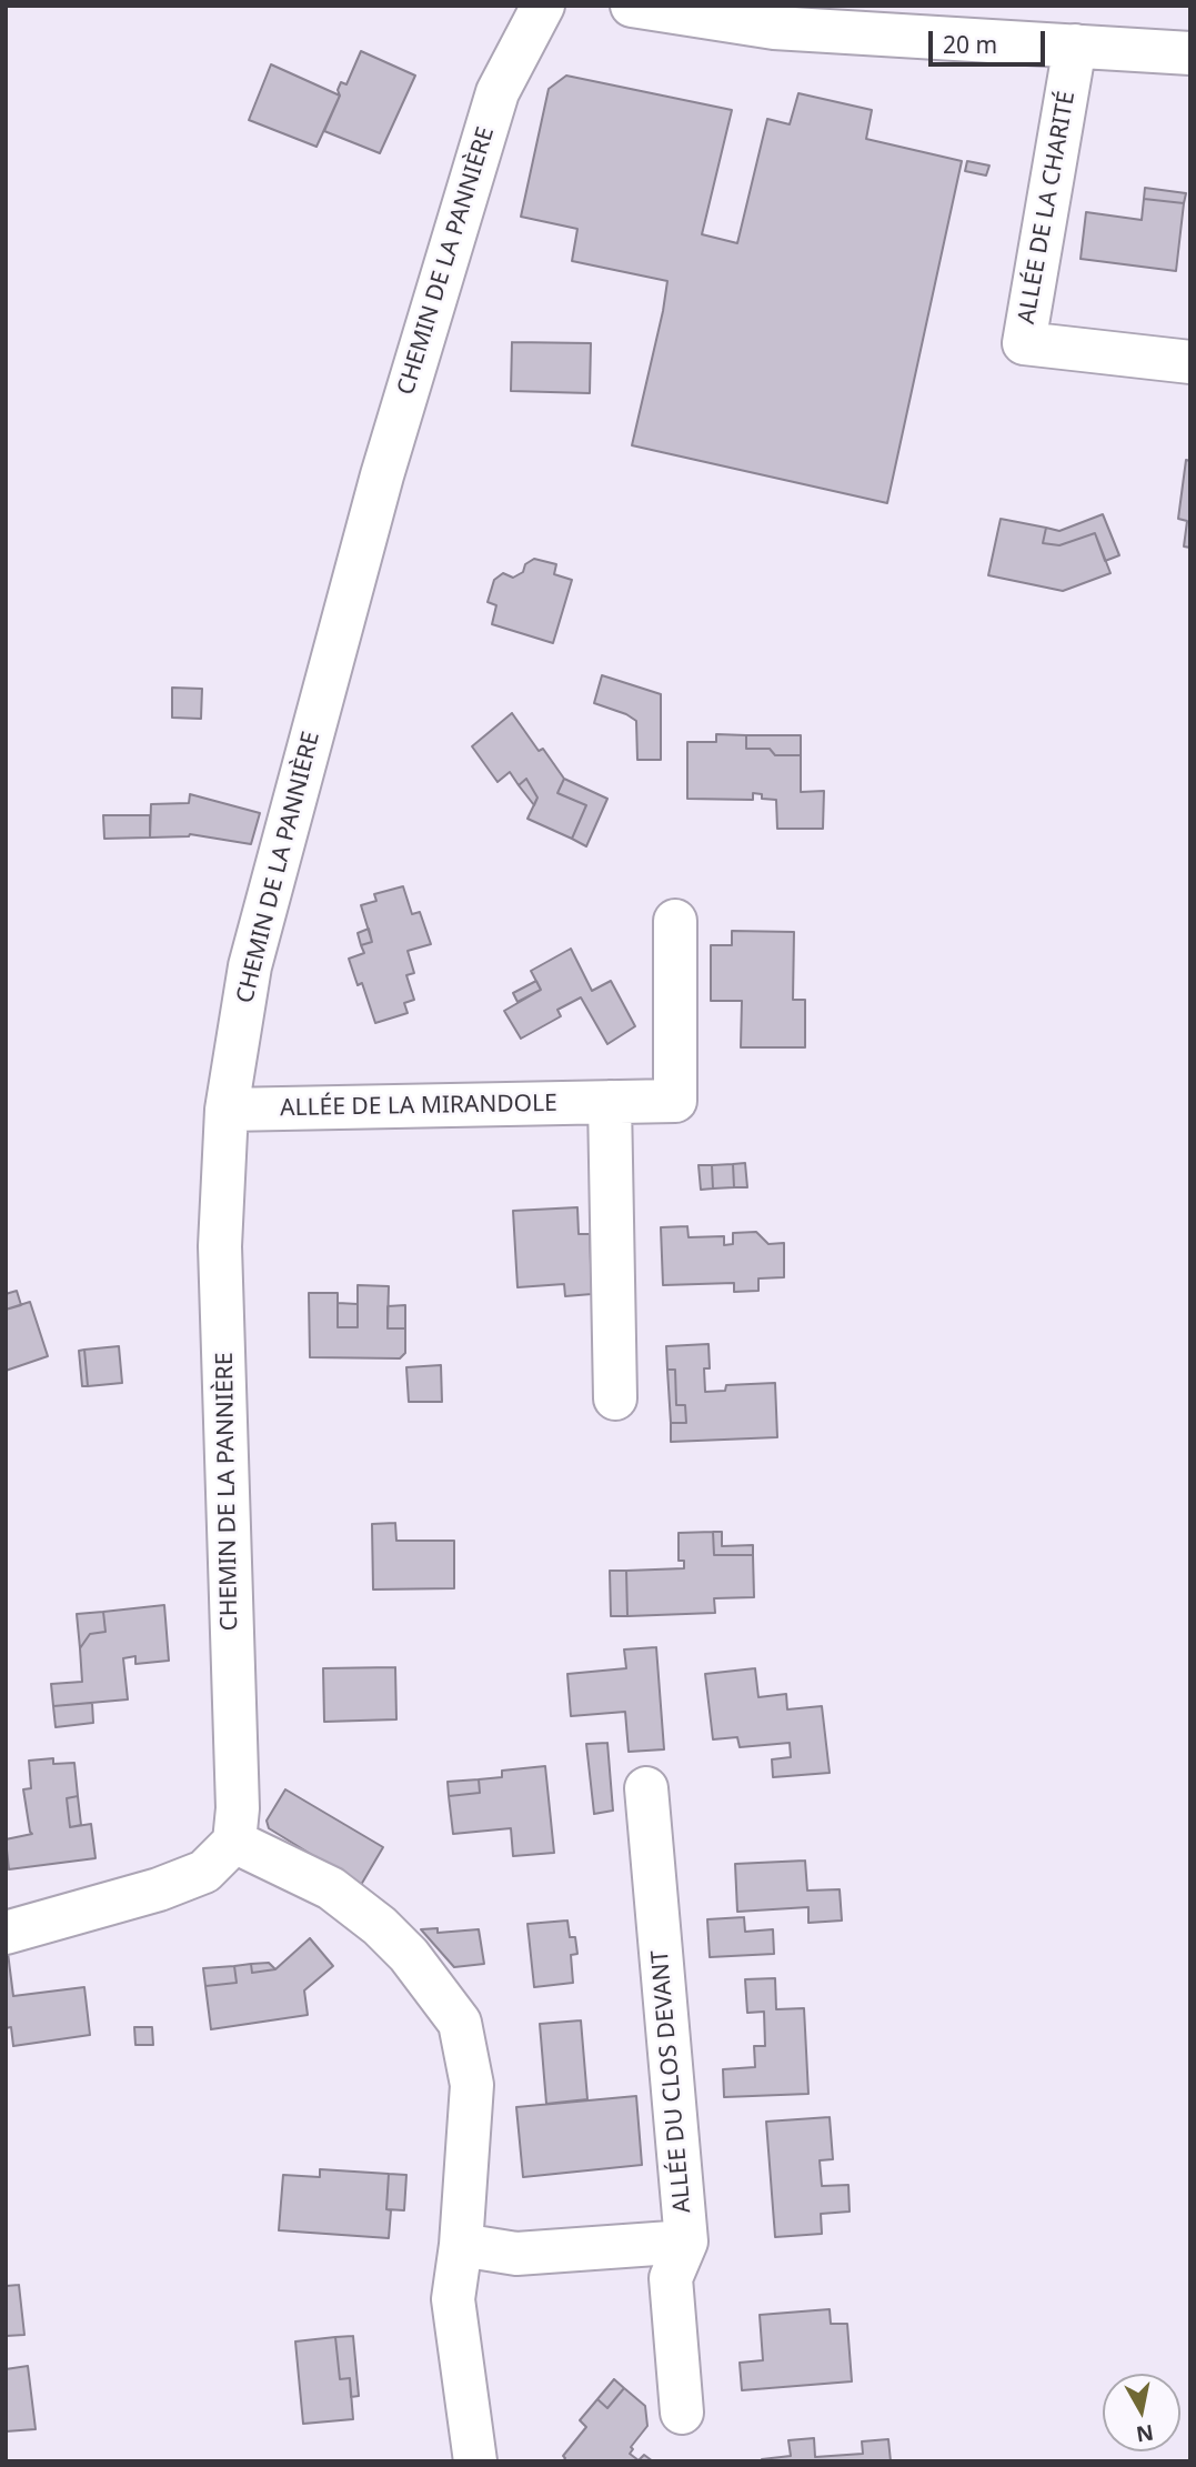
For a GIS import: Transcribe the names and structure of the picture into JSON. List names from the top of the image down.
{
  "streets": {
    "street": [
      "ALLÉE DE LA CHARITÉ",
      "CHEMIN DE LA PANNIÈRE",
      "ALLÉE DE LA MIRANDOLE",
      "ALLÉE DU CLOS DEVANT"
    ]
  },
  "crossings": [
    ["CHEMIN DE LA PANNIÈRE", "ALLÉE DE LA MIRANDOLE"]
  ],
  "scale_bar": "20 m",
  "north": "bottom"
}
